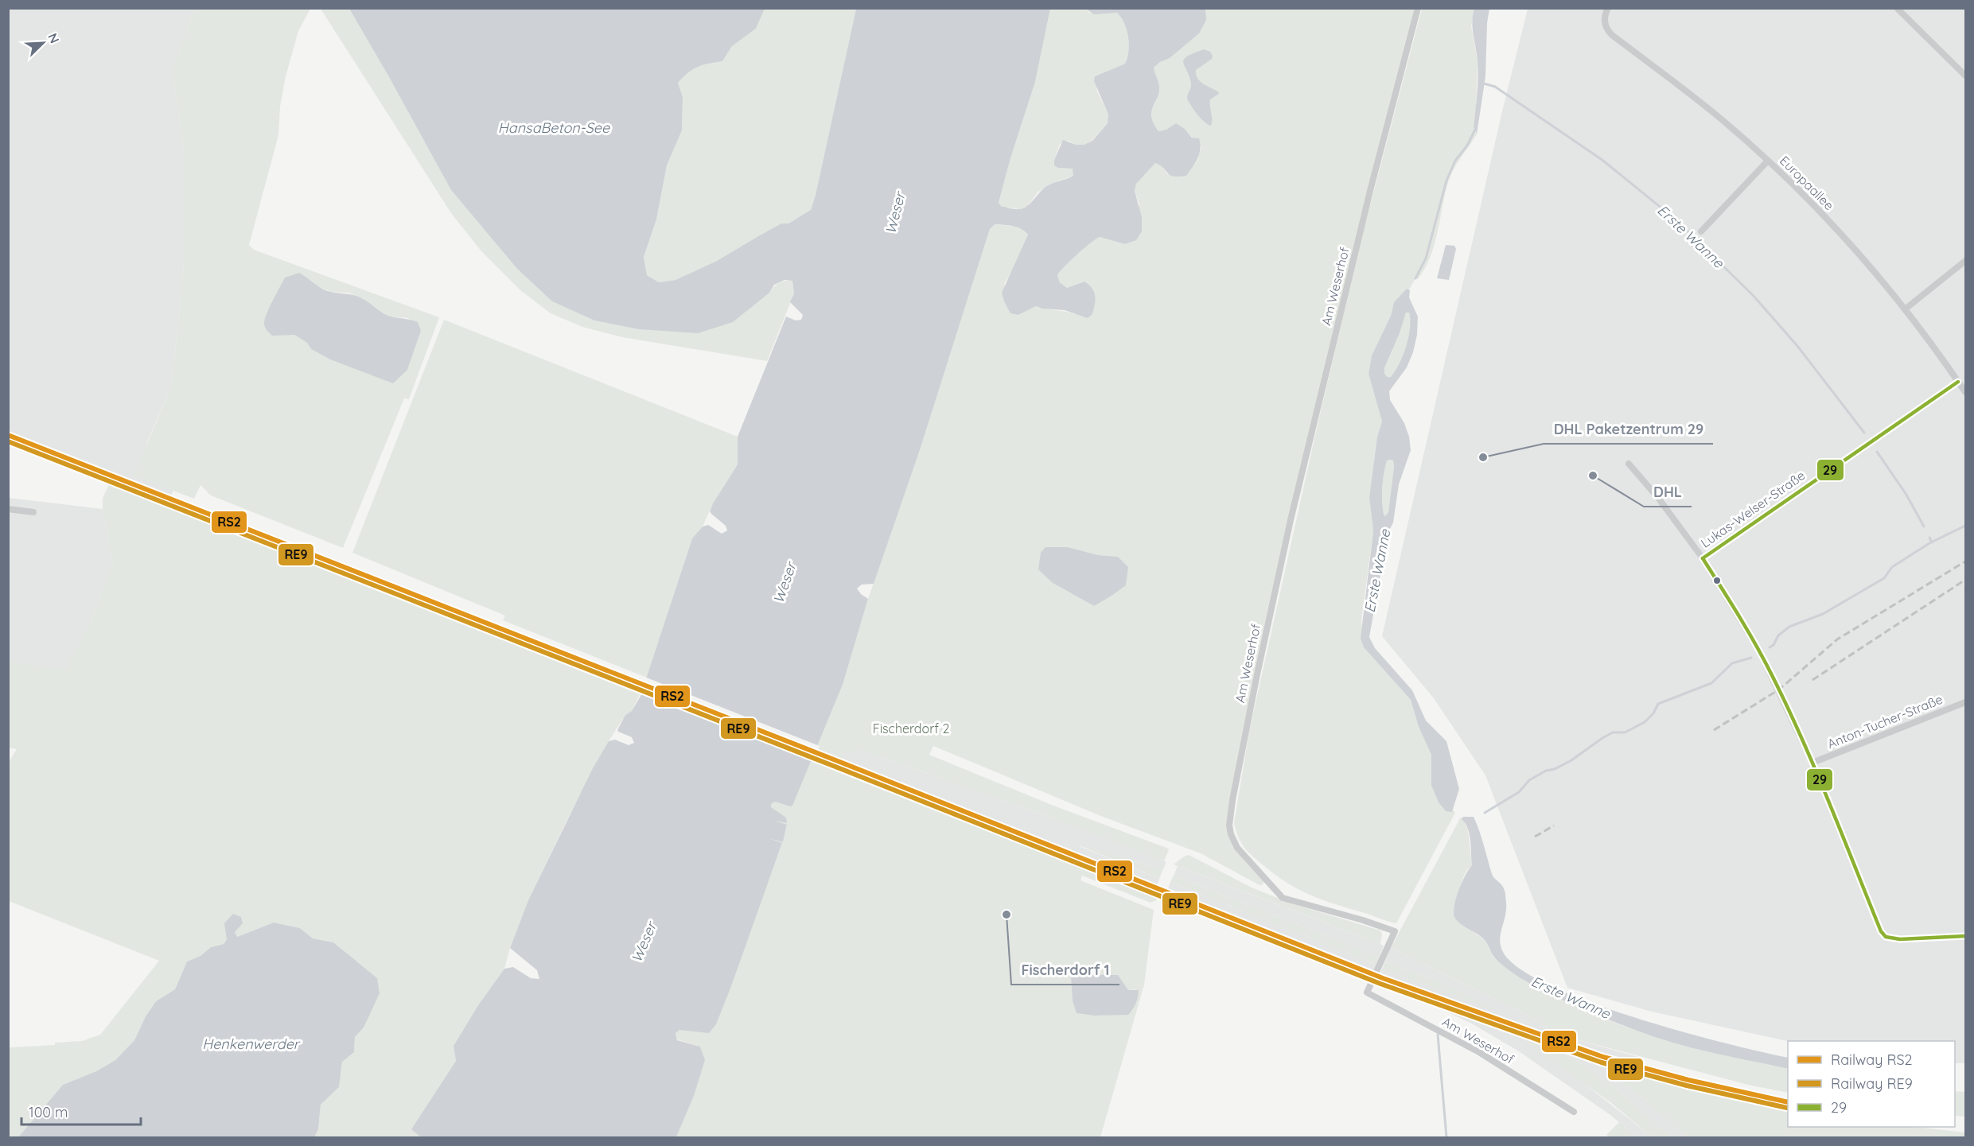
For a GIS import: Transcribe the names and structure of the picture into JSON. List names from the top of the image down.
{
  "streets": {
    "street": [
      "Europaallee",
      "Am Weserhof",
      "Lukas-Welser-Straße",
      "Anton-Tucher-Straße"
    ]
  },
  "crossings": [
    ["Europaallee", "Lukas-Welser-Straße"]
  ],
  "water": [
    "HansaBeton-See",
    "Weser",
    "Erste Wanne",
    "Henkenwerder"
  ],
  "parks": ["Fischerdorf 2"],
  "places": ["DHL Paketzentrum 29", "DHL", "Fischerdorf 1"],
  "lines": ["transit line 29", "rail line RS2", "rail line RE9"],
  "legend": ["Railway RS2", "Railway RE9", "29"],
  "scale_bar": "100 m",
  "north": "top right"
}
